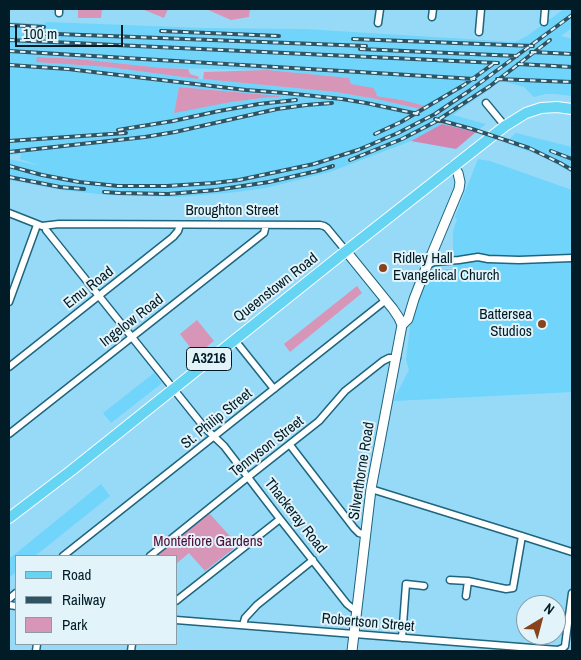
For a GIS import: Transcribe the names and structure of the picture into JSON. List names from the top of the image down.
{
  "streets": {
    "main road": [
      "Broughton Street",
      "Queenstown Road",
      "A3216",
      "Silverthorne Road"
    ],
    "street": [
      "Emu Road",
      "Ingelow Road",
      "St. Philip Street",
      "Tennyson Street",
      "Thackeray Road",
      "Robertson Street"
    ]
  },
  "crossings": [
    ["Broughton Street", "Emu Road"],
    ["Broughton Street", "Queenstown Road"],
    ["Broughton Street", "Ingelow Road"],
    ["Broughton Street", "St. Philip Street"],
    ["Broughton Street", "Silverthorne Road"],
    ["Broughton Street", "Thackeray Road"],
    ["Emu Road", "Thackeray Road"],
    ["Queenstown Road", "Silverthorne Road"],
    ["Queenstown Road", "Thackeray Road"],
    ["Ingelow Road", "Thackeray Road"],
    ["St. Philip Street", "Thackeray Road"],
    ["Tennyson Street", "Silverthorne Road"],
    ["Tennyson Street", "Thackeray Road"],
    ["Silverthorne Road", "Thackeray Road"],
    ["Silverthorne Road", "Robertson Street"]
  ],
  "parks": ["Montefiore Gardens"],
  "places": ["Ridley Hall Evangelical Church", "Battersea Studios"],
  "legend": ["Road", "Railway", "Park"],
  "scale_bar": "100 m",
  "north": "top right"
}
